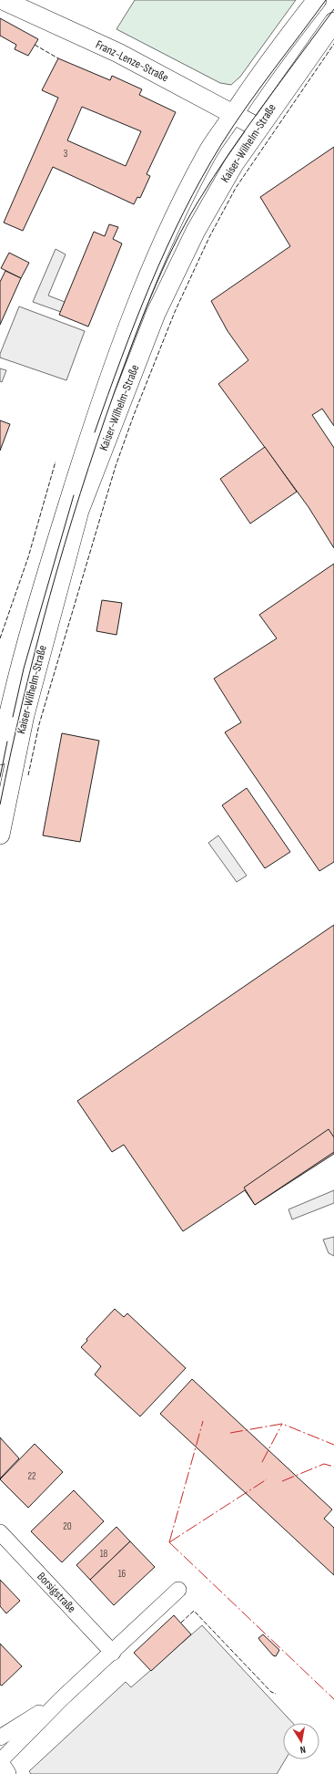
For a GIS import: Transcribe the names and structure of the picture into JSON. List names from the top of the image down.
{
  "streets": {
    "main road": ["Franz-Lenze-Straße", "Kaiser-Wilhelm-Straße"],
    "street": ["Borsigstraße"]
  },
  "crossings": [
    ["Franz-Lenze-Straße", "Kaiser-Wilhelm-Straße"]
  ],
  "house_numbers": [
    "3",
    "22",
    "20",
    "18",
    "16"
  ],
  "north": "bottom"
}
